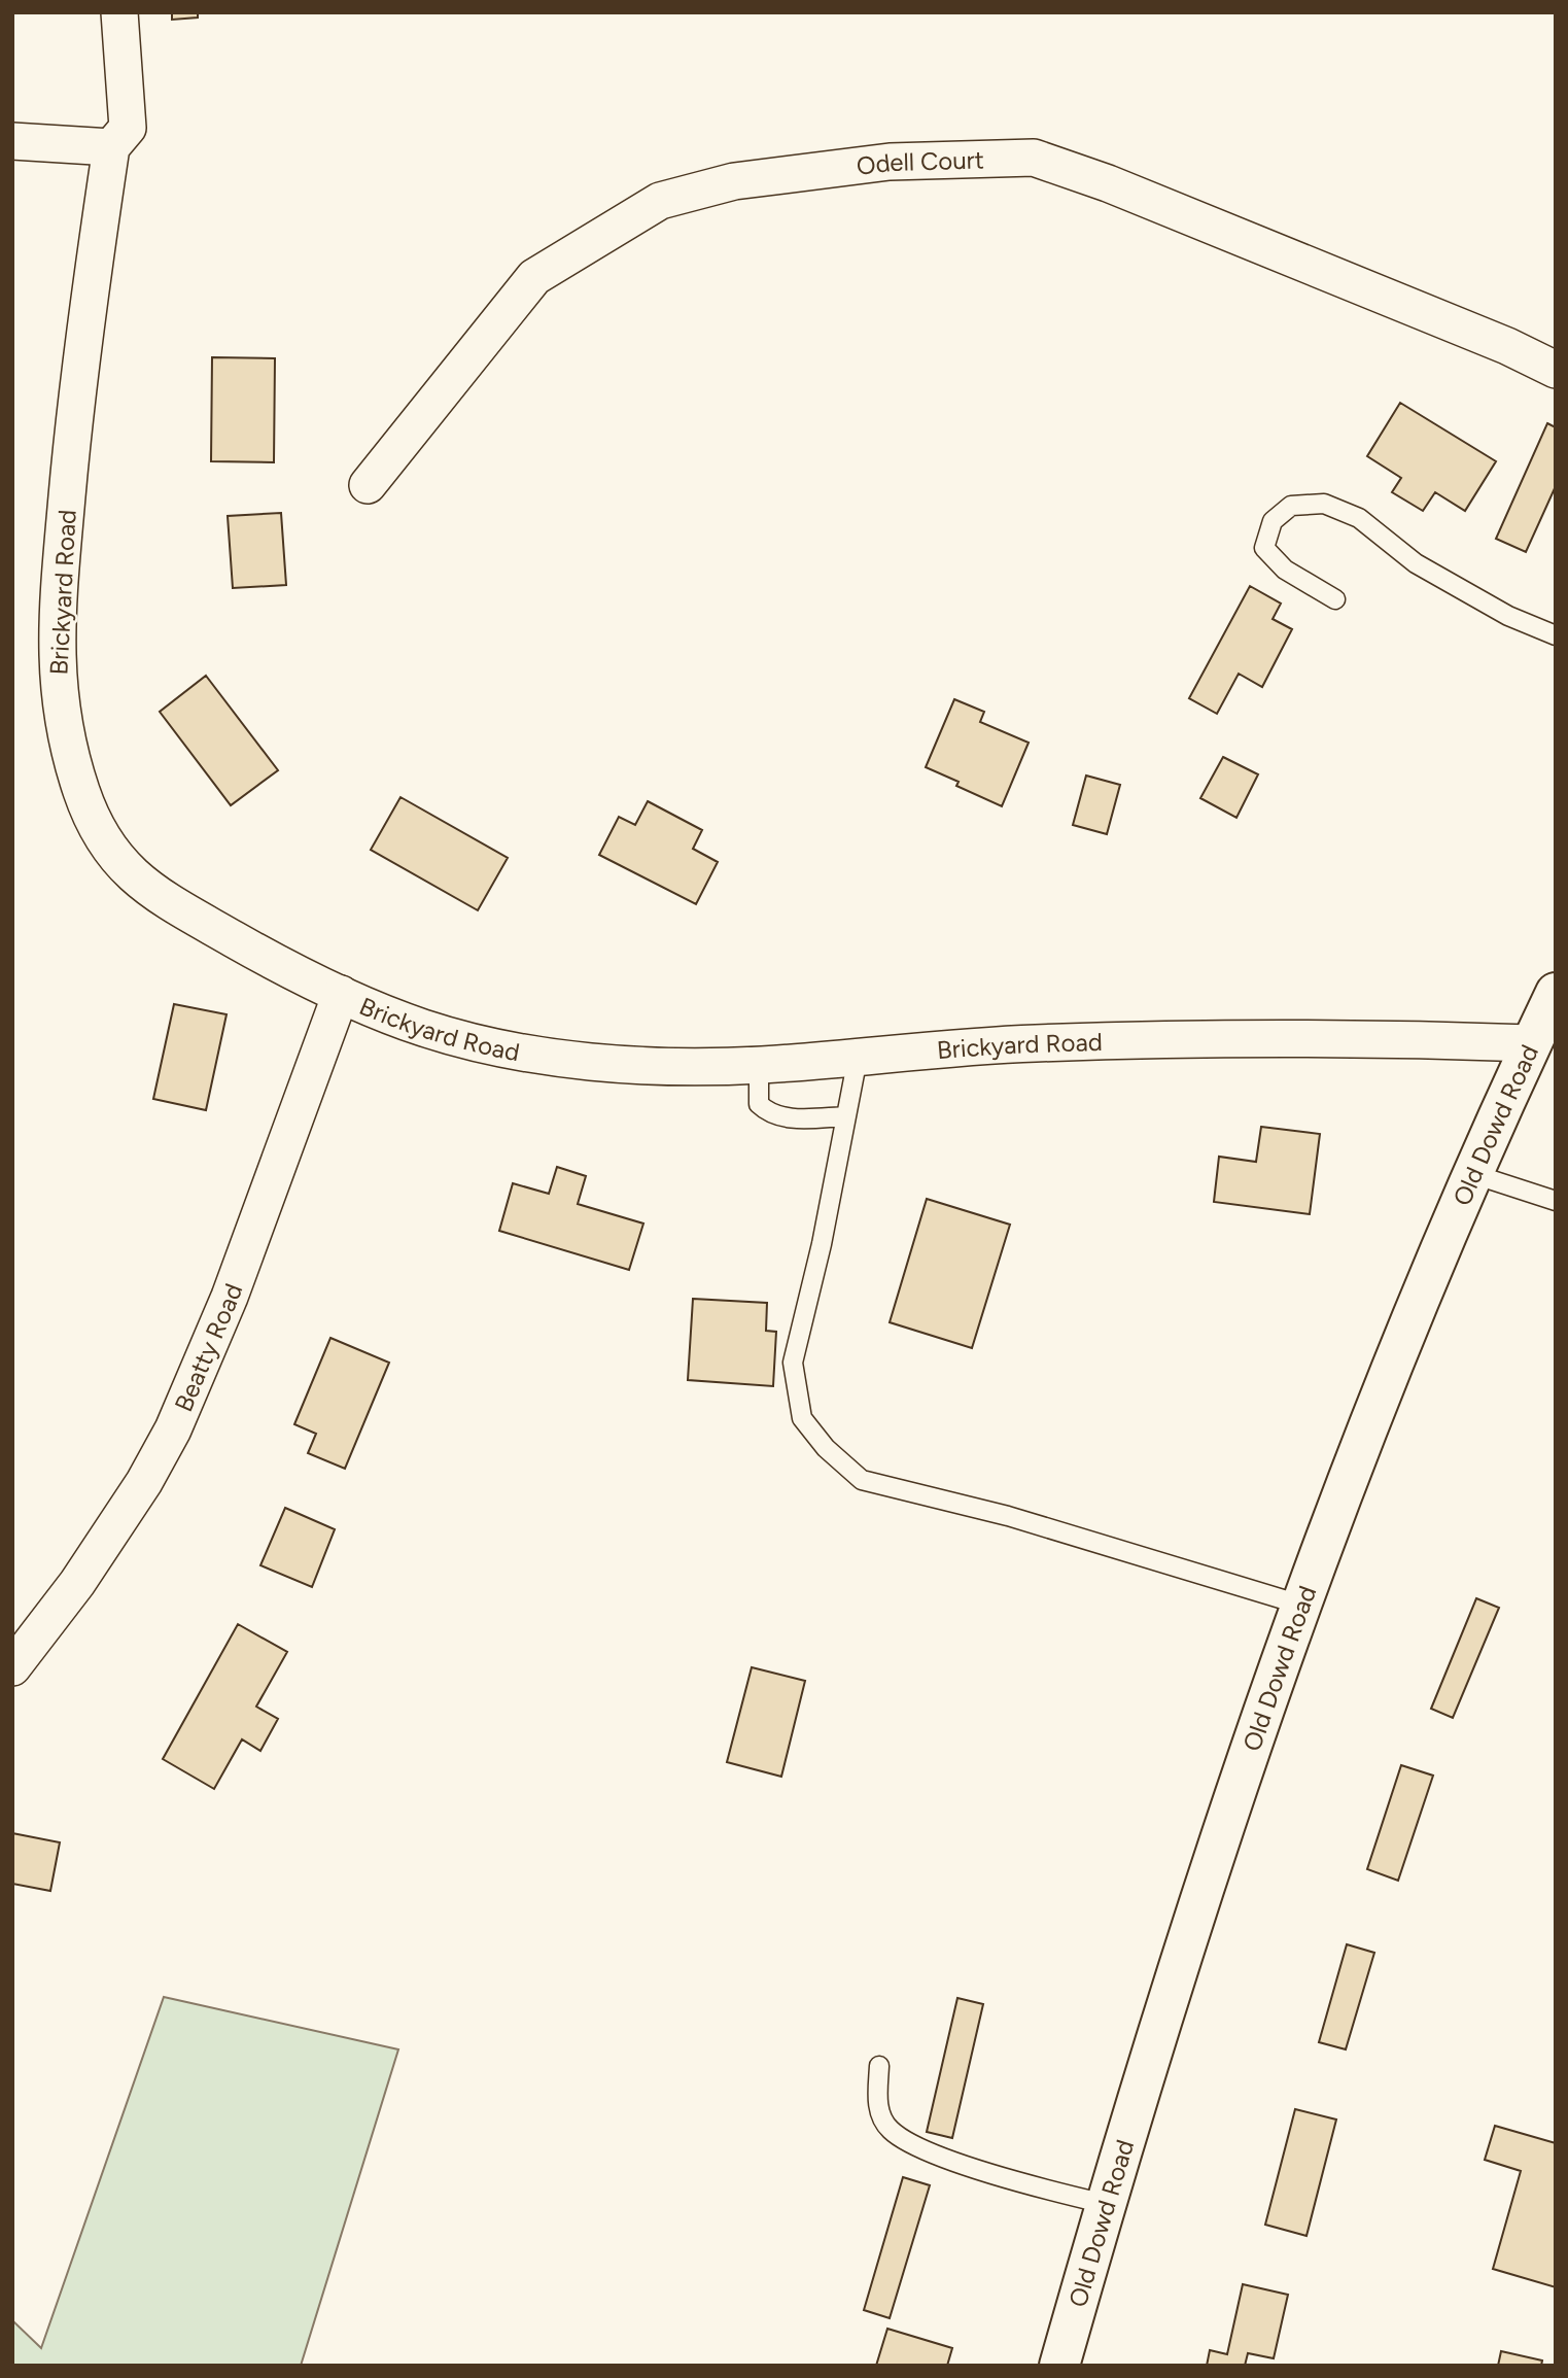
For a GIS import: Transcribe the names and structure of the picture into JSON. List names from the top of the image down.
{
  "streets": {
    "street": [
      "Odell Court",
      "Brickyard Road",
      "Old Dowd Road",
      "Beatty Road"
    ]
  },
  "crossings": [
    ["Brickyard Road", "Old Dowd Road"],
    ["Brickyard Road", "Beatty Road"]
  ]
}
